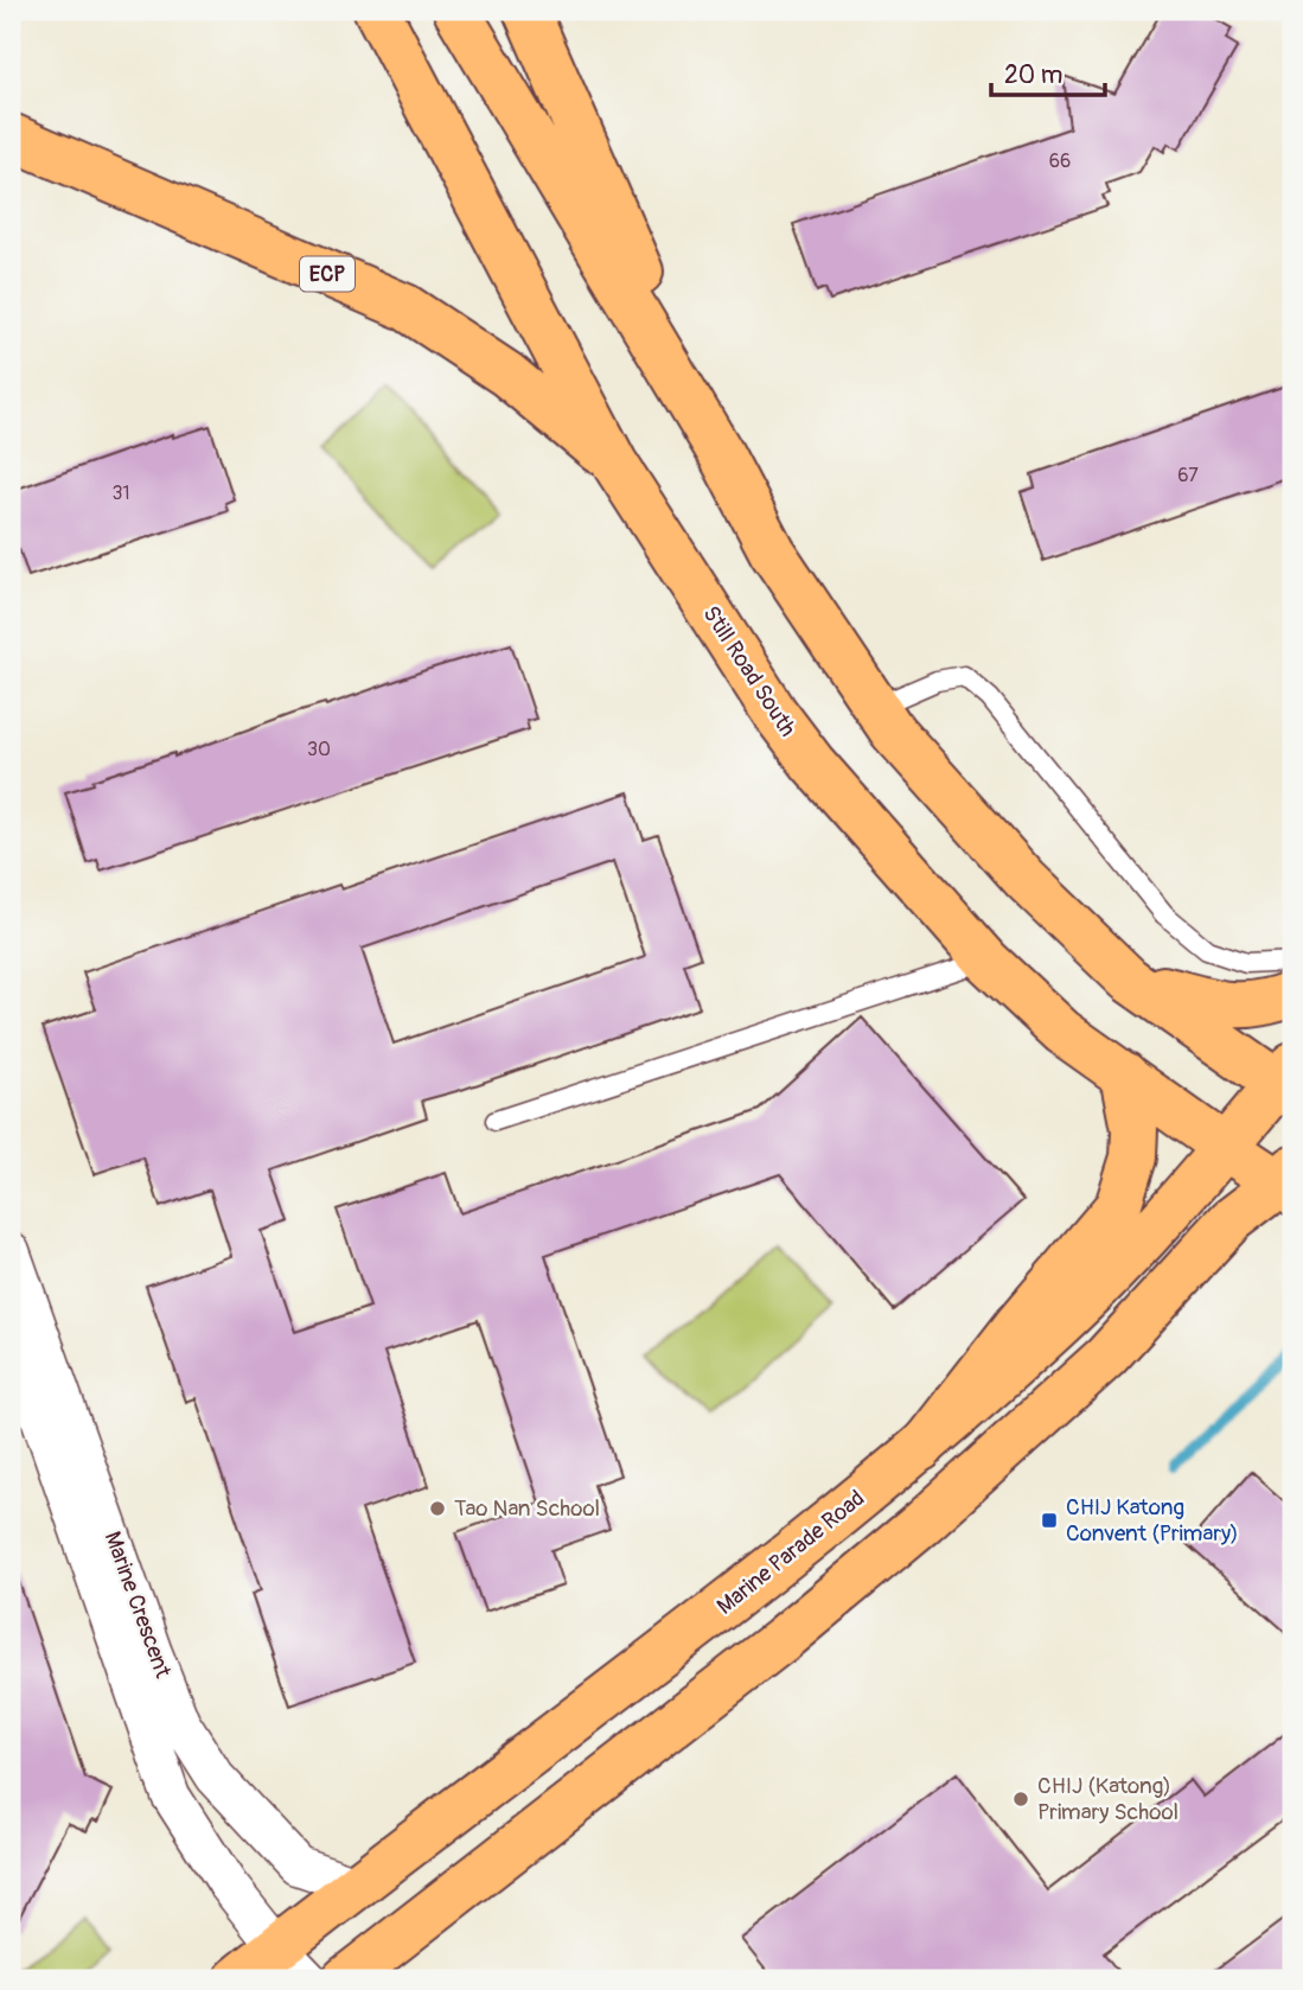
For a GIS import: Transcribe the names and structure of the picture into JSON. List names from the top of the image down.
{
  "streets": {
    "main road": ["ECP", "Still Road South", "Marine Parade Road"],
    "street": ["Marine Crescent"]
  },
  "crossings": [
    ["ECP", "Still Road South"],
    ["Still Road South", "Marine Parade Road"],
    ["Marine Parade Road", "Marine Crescent"]
  ],
  "places": {
    "other": ["Tao Nan School", "CHIJ (Katong) Primary School"],
    "transit": ["CHIJ Katong Convent (Primary)"]
  },
  "house_numbers": [
    "66",
    "67",
    "31",
    "30"
  ],
  "scale_bar": "20 m"
}
